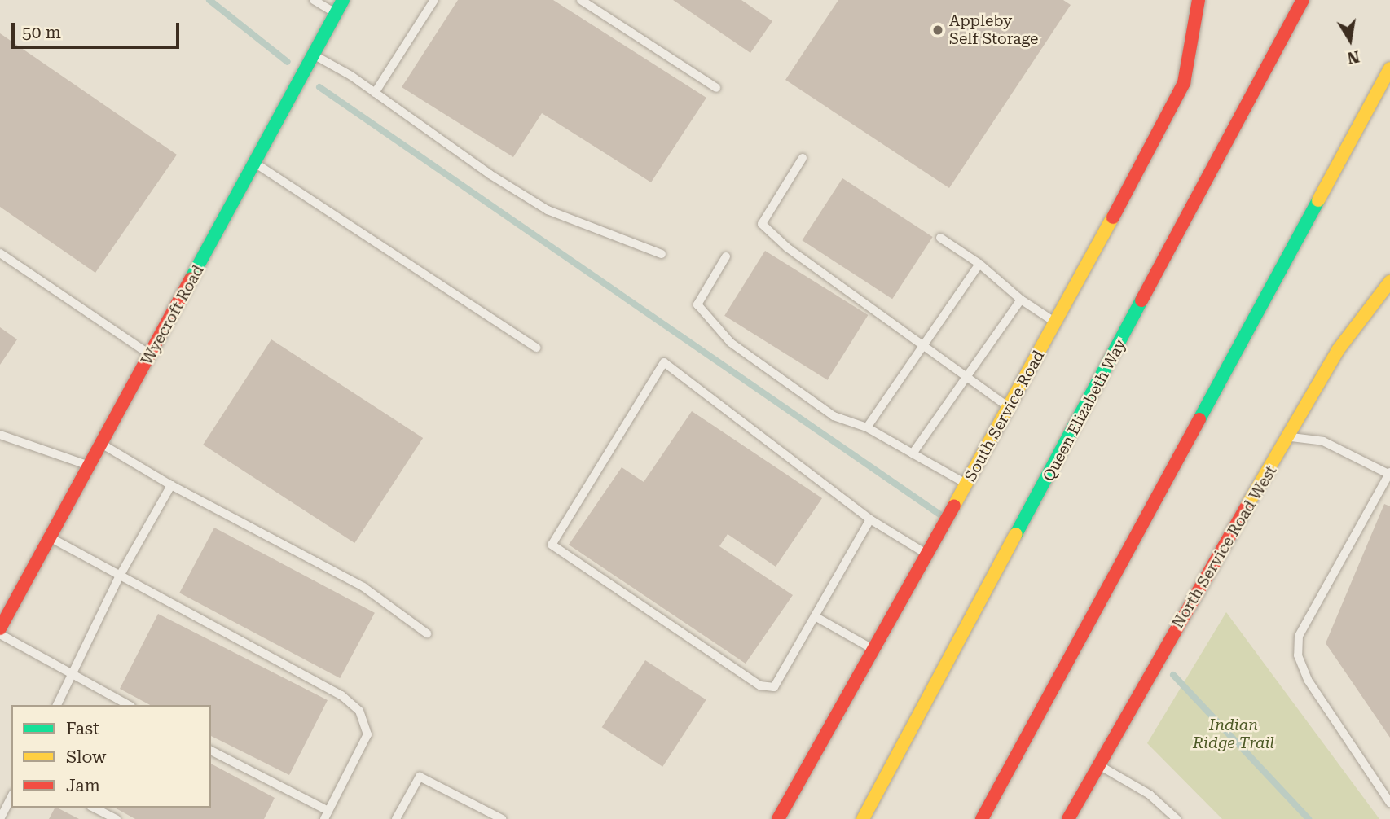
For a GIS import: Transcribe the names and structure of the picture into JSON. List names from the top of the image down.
{
  "streets": {
    "main road": [
      "Wyecroft Road",
      "Queen Elizabeth Way",
      "South Service Road",
      "North Service Road West"
    ]
  },
  "parks": ["Indian Ridge Trail"],
  "places": ["Appleby Self Storage"],
  "legend": ["Fast", "Slow", "Jam"],
  "scale_bar": "50 m",
  "north": "bottom"
}
